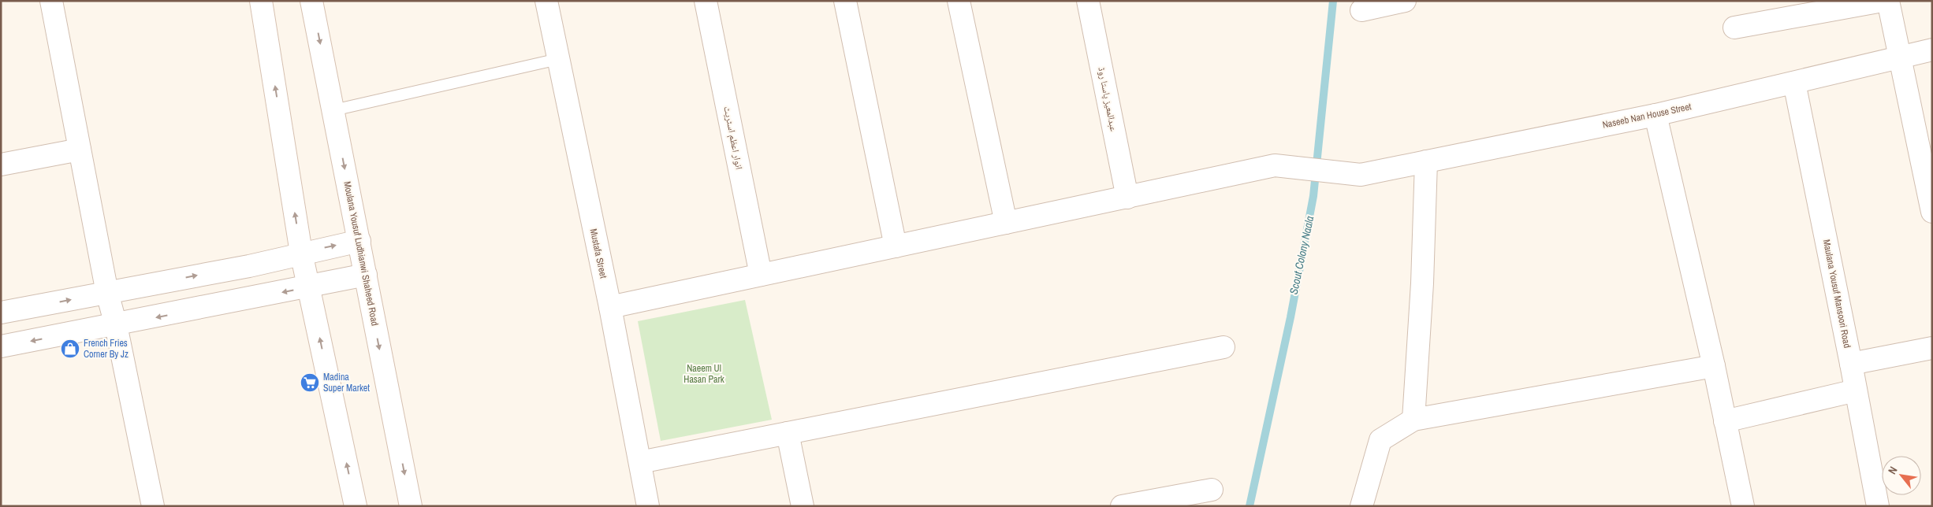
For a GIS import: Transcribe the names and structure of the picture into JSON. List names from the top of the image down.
{
  "streets": {
    "street": [
      "عبدالمعیز پاستا روڈ",
      "Naseeb Nan House Street",
      "انوار اعظم اسٹریٹ",
      "Moulana Yousuf Ludhianwi Shaheed Road",
      "Mustafa Street",
      "Maulana Yousuf Mansoori Road"
    ]
  },
  "crossings": [
    ["عبدالمعیز پاستا روڈ", "Naseeb Nan House Street"],
    ["Naseeb Nan House Street", "انوار اعظم اسٹریٹ"],
    ["Naseeb Nan House Street", "Mustafa Street"],
    ["Naseeb Nan House Street", "Maulana Yousuf Mansoori Road"]
  ],
  "water": ["Scout Colony Naala"],
  "parks": ["Naeem Ul Hasan Park"],
  "places": {
    "shop": ["French Fries Corner By Jz"],
    "supermarket": ["Madina Super Market"]
  },
  "north": "top left"
}
